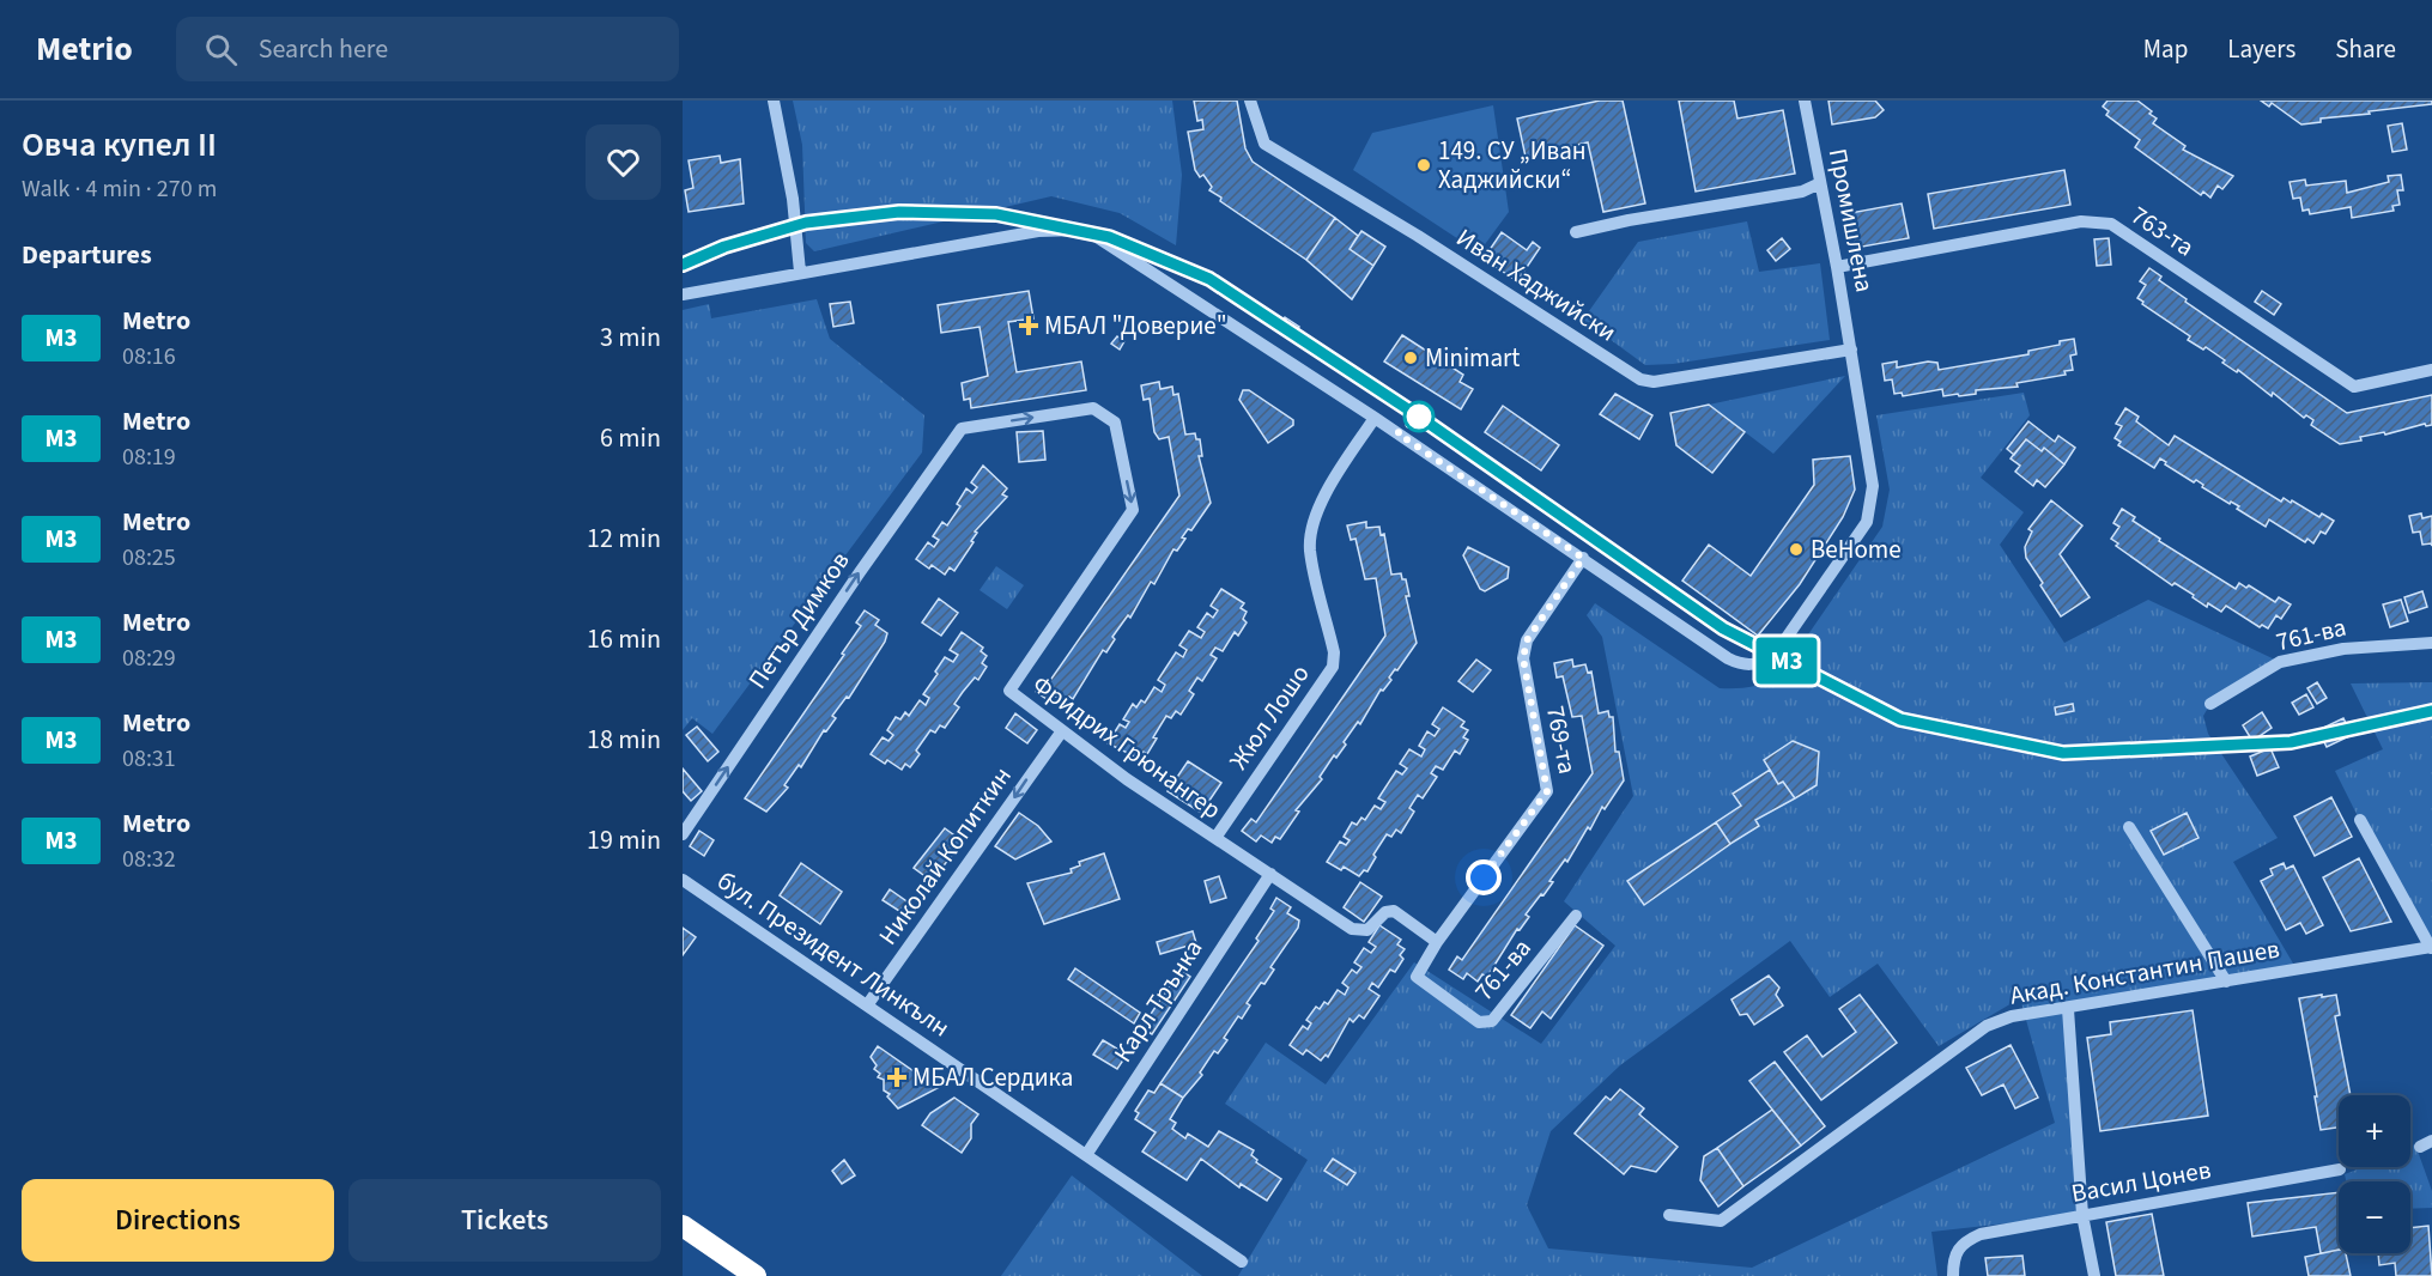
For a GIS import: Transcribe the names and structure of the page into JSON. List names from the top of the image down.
{
  "streets": {
    "street": [
      "Промишлена",
      "763-та",
      "Иван Хаджийски",
      "Петър Димков",
      "761-ва",
      "Жюл Лошо",
      "769-та",
      "Фридрих Грюнангер",
      "Николай Копиткин",
      "бул. Президент Линкълн",
      "Акад. Константин Пашев",
      "Карл Трънка",
      "Васил Цонев"
    ]
  },
  "crossings": [
    ["Промишлена", "763-та"],
    ["Промишлена", "Иван Хаджийски"],
    ["Промишлена", "Жюл Лошо"],
    ["Промишлена", "769-та"],
    ["Петър Димков", "Фридрих Грюнангер"],
    ["761-ва", "769-та"],
    ["761-ва", "Фридрих Грюнангер"],
    ["Жюл Лошо", "Фридрих Грюнангер"],
    ["769-та", "Фридрих Грюнангер"],
    ["Фридрих Грюнангер", "Николай Копиткин"],
    ["Фридрих Грюнангер", "Карл Трънка"],
    ["Николай Копиткин", "бул. Президент Линкълн"],
    ["бул. Президент Линкълн", "Карл Трънка"]
  ],
  "one_way": ["Петър Димков", "Фридрих Грюнангер", "Николай Копиткин"],
  "places": {
    "other": ["149. СУ „Иван Хаджийски“", "Minimart", "BeHome"],
    "health": ["МБАЛ \"Доверие\"", "МБАЛ Сердика"]
  },
  "lines": ["metro line M3"],
  "page": {
    "header": "Metrio",
    "search": "Search here",
    "nav": ["Map", "Layers", "Share"],
    "heading": [
      ["Овча купел II", "Walk · 4 min · 270 m"],
      "Departures"
    ],
    "on_map": "M3",
    "list": [
      {
        "mark": "M3",
        "name": "Metro",
        "note": "08:16",
        "value": "3 min"
      },
      {
        "mark": "M3",
        "name": "Metro",
        "note": "08:19",
        "value": "6 min"
      },
      {
        "mark": "M3",
        "name": "Metro",
        "note": "08:25",
        "value": "12 min"
      },
      {
        "mark": "M3",
        "name": "Metro",
        "note": "08:29",
        "value": "16 min"
      },
      {
        "mark": "M3",
        "name": "Metro",
        "note": "08:31",
        "value": "18 min"
      },
      {
        "mark": "M3",
        "name": "Metro",
        "note": "08:32",
        "value": "19 min"
      }
    ],
    "map_buttons": ["+", "−"],
    "buttons": ["Directions", "Tickets"]
  }
}
